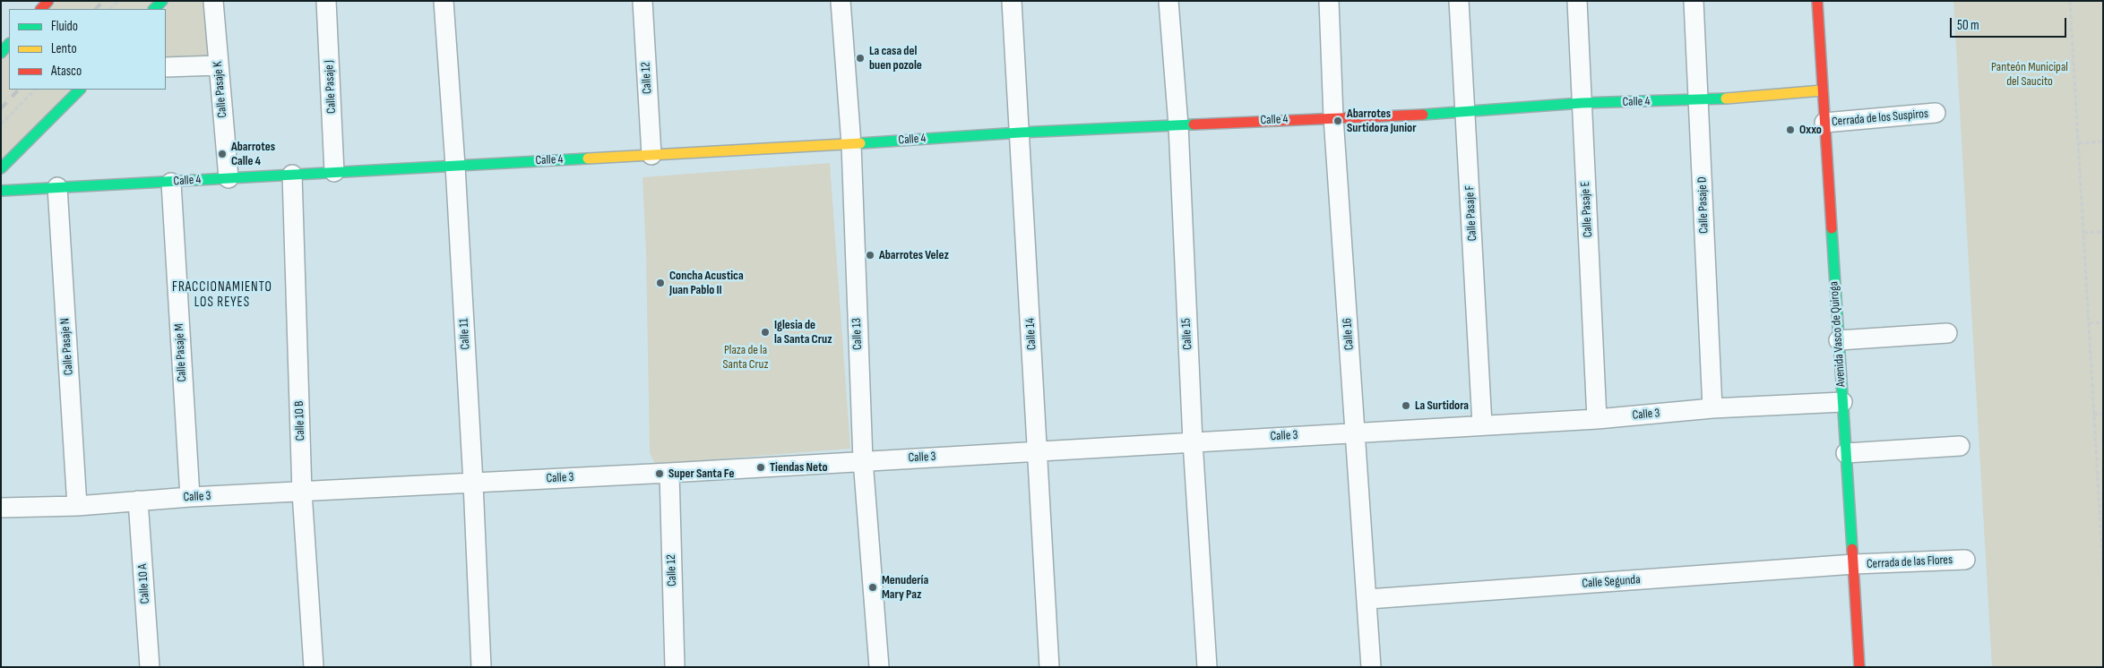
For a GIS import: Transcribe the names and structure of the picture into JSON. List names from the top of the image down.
{
  "streets": {
    "street": [
      "Calle 12",
      "Calle Pasaje J",
      "Calle Pasaje K",
      "Calle 4",
      "Cerrada de los Suspiros",
      "Calle Pasaje D",
      "Calle Pasaje E",
      "Calle Pasaje F",
      "Calle 11",
      "Calle 13",
      "Calle 14",
      "Calle 15",
      "Calle 16",
      "Avenida Vasco de Quiroga",
      "Calle Pasaje N",
      "Calle Pasaje M",
      "Calle 3",
      "Calle 10 B",
      "Cerrada de las Flores",
      "Calle Segunda",
      "Calle 10 A"
    ]
  },
  "crossings": [
    ["Calle 12", "Calle 4"],
    ["Calle 12", "Calle 3"],
    ["Calle Pasaje J", "Calle 4"],
    ["Calle Pasaje K", "Calle 4"],
    ["Calle 4", "Calle Pasaje D"],
    ["Calle 4", "Calle Pasaje E"],
    ["Calle 4", "Calle Pasaje F"],
    ["Calle 4", "Calle 11"],
    ["Calle 4", "Calle 13"],
    ["Calle 4", "Calle 14"],
    ["Calle 4", "Calle 15"],
    ["Calle 4", "Calle 16"],
    ["Calle 4", "Avenida Vasco de Quiroga"],
    ["Calle 4", "Calle Pasaje N"],
    ["Calle 4", "Calle Pasaje M"],
    ["Calle 4", "Calle 10 B"],
    ["Cerrada de los Suspiros", "Avenida Vasco de Quiroga"],
    ["Calle Pasaje D", "Calle 3"],
    ["Calle Pasaje E", "Calle 3"],
    ["Calle Pasaje F", "Calle 3"],
    ["Calle 11", "Calle 3"],
    ["Calle 13", "Calle 3"],
    ["Calle 14", "Calle 3"],
    ["Calle 15", "Calle 3"],
    ["Calle 16", "Calle 3"],
    ["Calle 16", "Calle Segunda"],
    ["Avenida Vasco de Quiroga", "Calle 3"],
    ["Avenida Vasco de Quiroga", "Cerrada de las Flores"],
    ["Avenida Vasco de Quiroga", "Calle Segunda"],
    ["Calle Pasaje N", "Calle 3"],
    ["Calle Pasaje M", "Calle 3"],
    ["Calle 3", "Calle 10 B"],
    ["Calle 3", "Calle 10 A"],
    ["Cerrada de las Flores", "Calle Segunda"]
  ],
  "districts": ["FRACCIONAMIENTO LOS REYES"],
  "parks": ["Panteón Municipal del Saucito", "Plaza de la Santa Cruz"],
  "places": [
    "La casa del buen pozole",
    "Abarrotes Surtidora Junior",
    "Oxxo",
    "Abarrotes Calle 4",
    "Abarrotes Velez",
    "Concha Acustica Juan Pablo II",
    "Iglesia de la Santa Cruz",
    "La Surtidora",
    "Tiendas Neto",
    "Super Santa Fe",
    "Menudería Mary Paz"
  ],
  "legend": ["Fluido", "Lento", "Atasco"],
  "scale_bar": "50 m"
}
